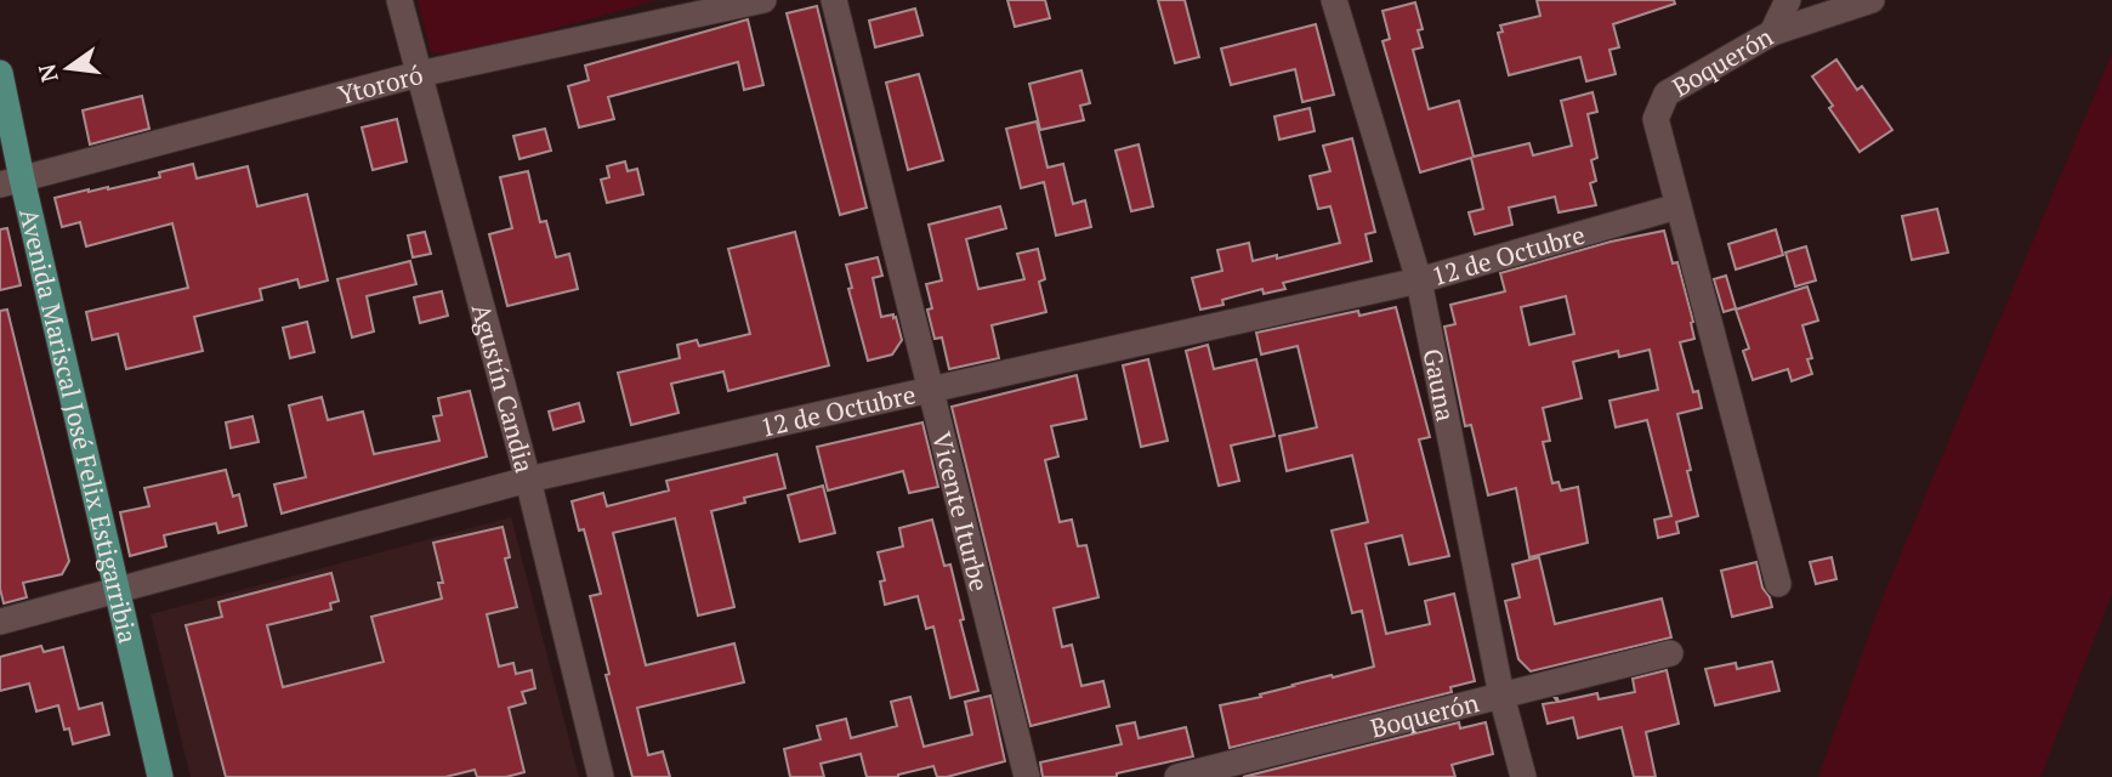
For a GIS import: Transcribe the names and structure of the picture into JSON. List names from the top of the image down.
{
  "streets": {
    "main road": ["Avenida Mariscal José Felix Estigarribia"],
    "street": [
      "Boquerón",
      "Ytororó",
      "12 de Octubre",
      "Gauna",
      "Agustín Candia",
      "Vicente Iturbe"
    ]
  },
  "crossings": [
    ["Boquerón", "12 de Octubre"],
    ["Boquerón", "Gauna"],
    ["Ytororó", "Agustín Candia"],
    ["Ytororó", "Avenida Mariscal José Felix Estigarribia"],
    ["12 de Octubre", "Gauna"],
    ["12 de Octubre", "Agustín Candia"],
    ["12 de Octubre", "Avenida Mariscal José Felix Estigarribia"],
    ["12 de Octubre", "Vicente Iturbe"]
  ],
  "north": "left"
}
